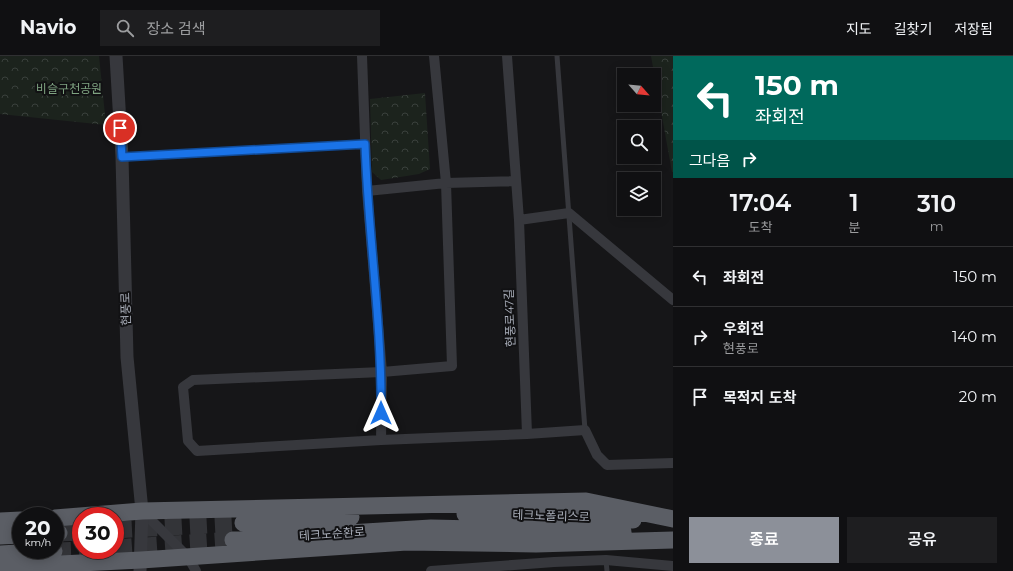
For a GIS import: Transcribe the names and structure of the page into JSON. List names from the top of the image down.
{
  "streets": {
    "highway": ["테크노폴리스로", "테크노순환로"],
    "street": ["현풍로", "현풍로47길"]
  },
  "crossings": [
    ["테크노폴리스로", "테크노순환로"]
  ],
  "parks": ["비슬구천공원"],
  "north": "bottom right",
  "page": {
    "header": "Navio",
    "search": "장소 검색",
    "nav": ["지도", "길찾기", "저장됨"],
    "turn": ["150 m", "좌회전"],
    "then": "그다음",
    "eta": [
      "17:04",
      "도착",
      "1",
      "분",
      "310",
      "m"
    ],
    "list": [
      {
        "name": "좌회전",
        "value": "150 m"
      },
      {
        "name": "우회전",
        "note": "현풍로",
        "value": "140 m"
      },
      {
        "name": "목적지 도착",
        "value": "20 m"
      }
    ],
    "speed": "20 km/h",
    "limit": "30",
    "buttons": ["종료", "공유"]
  }
}
